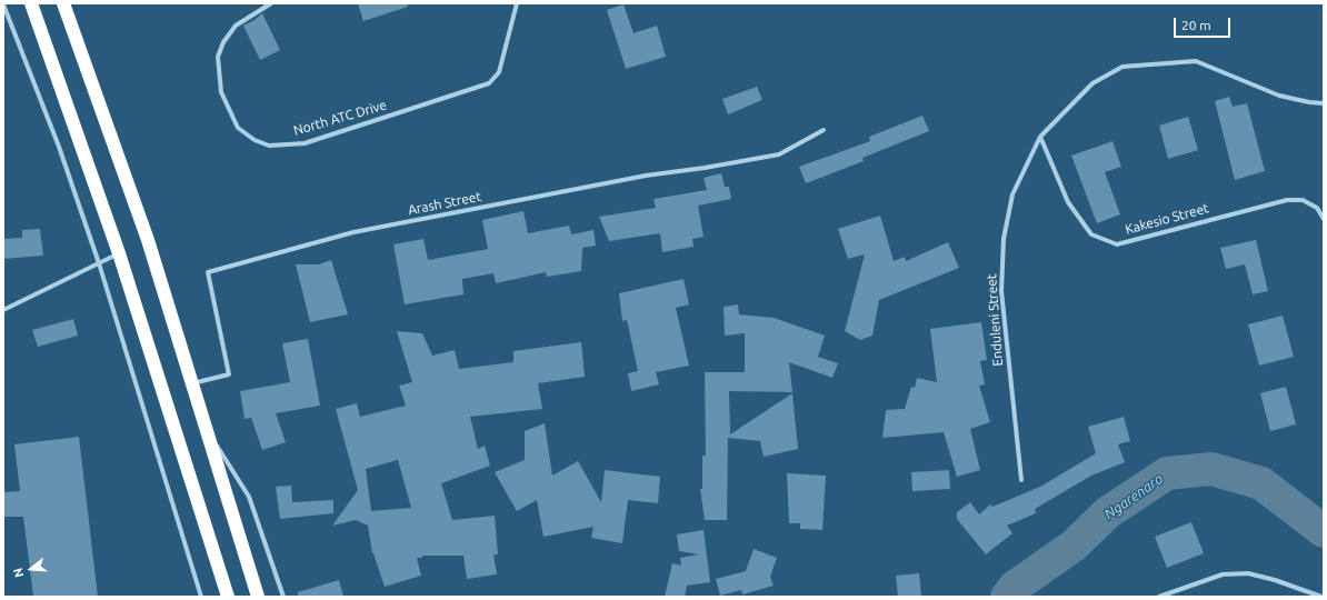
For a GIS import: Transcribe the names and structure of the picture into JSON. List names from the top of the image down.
{
  "streets": {
    "street": [
      "North ATC Drive",
      "Arash Street",
      "Kakesio Street",
      "Enduleni Street"
    ]
  },
  "crossings": [
    ["Kakesio Street", "Enduleni Street"]
  ],
  "water": ["Ngarenaro"],
  "scale_bar": "20 m",
  "north": "left"
}
